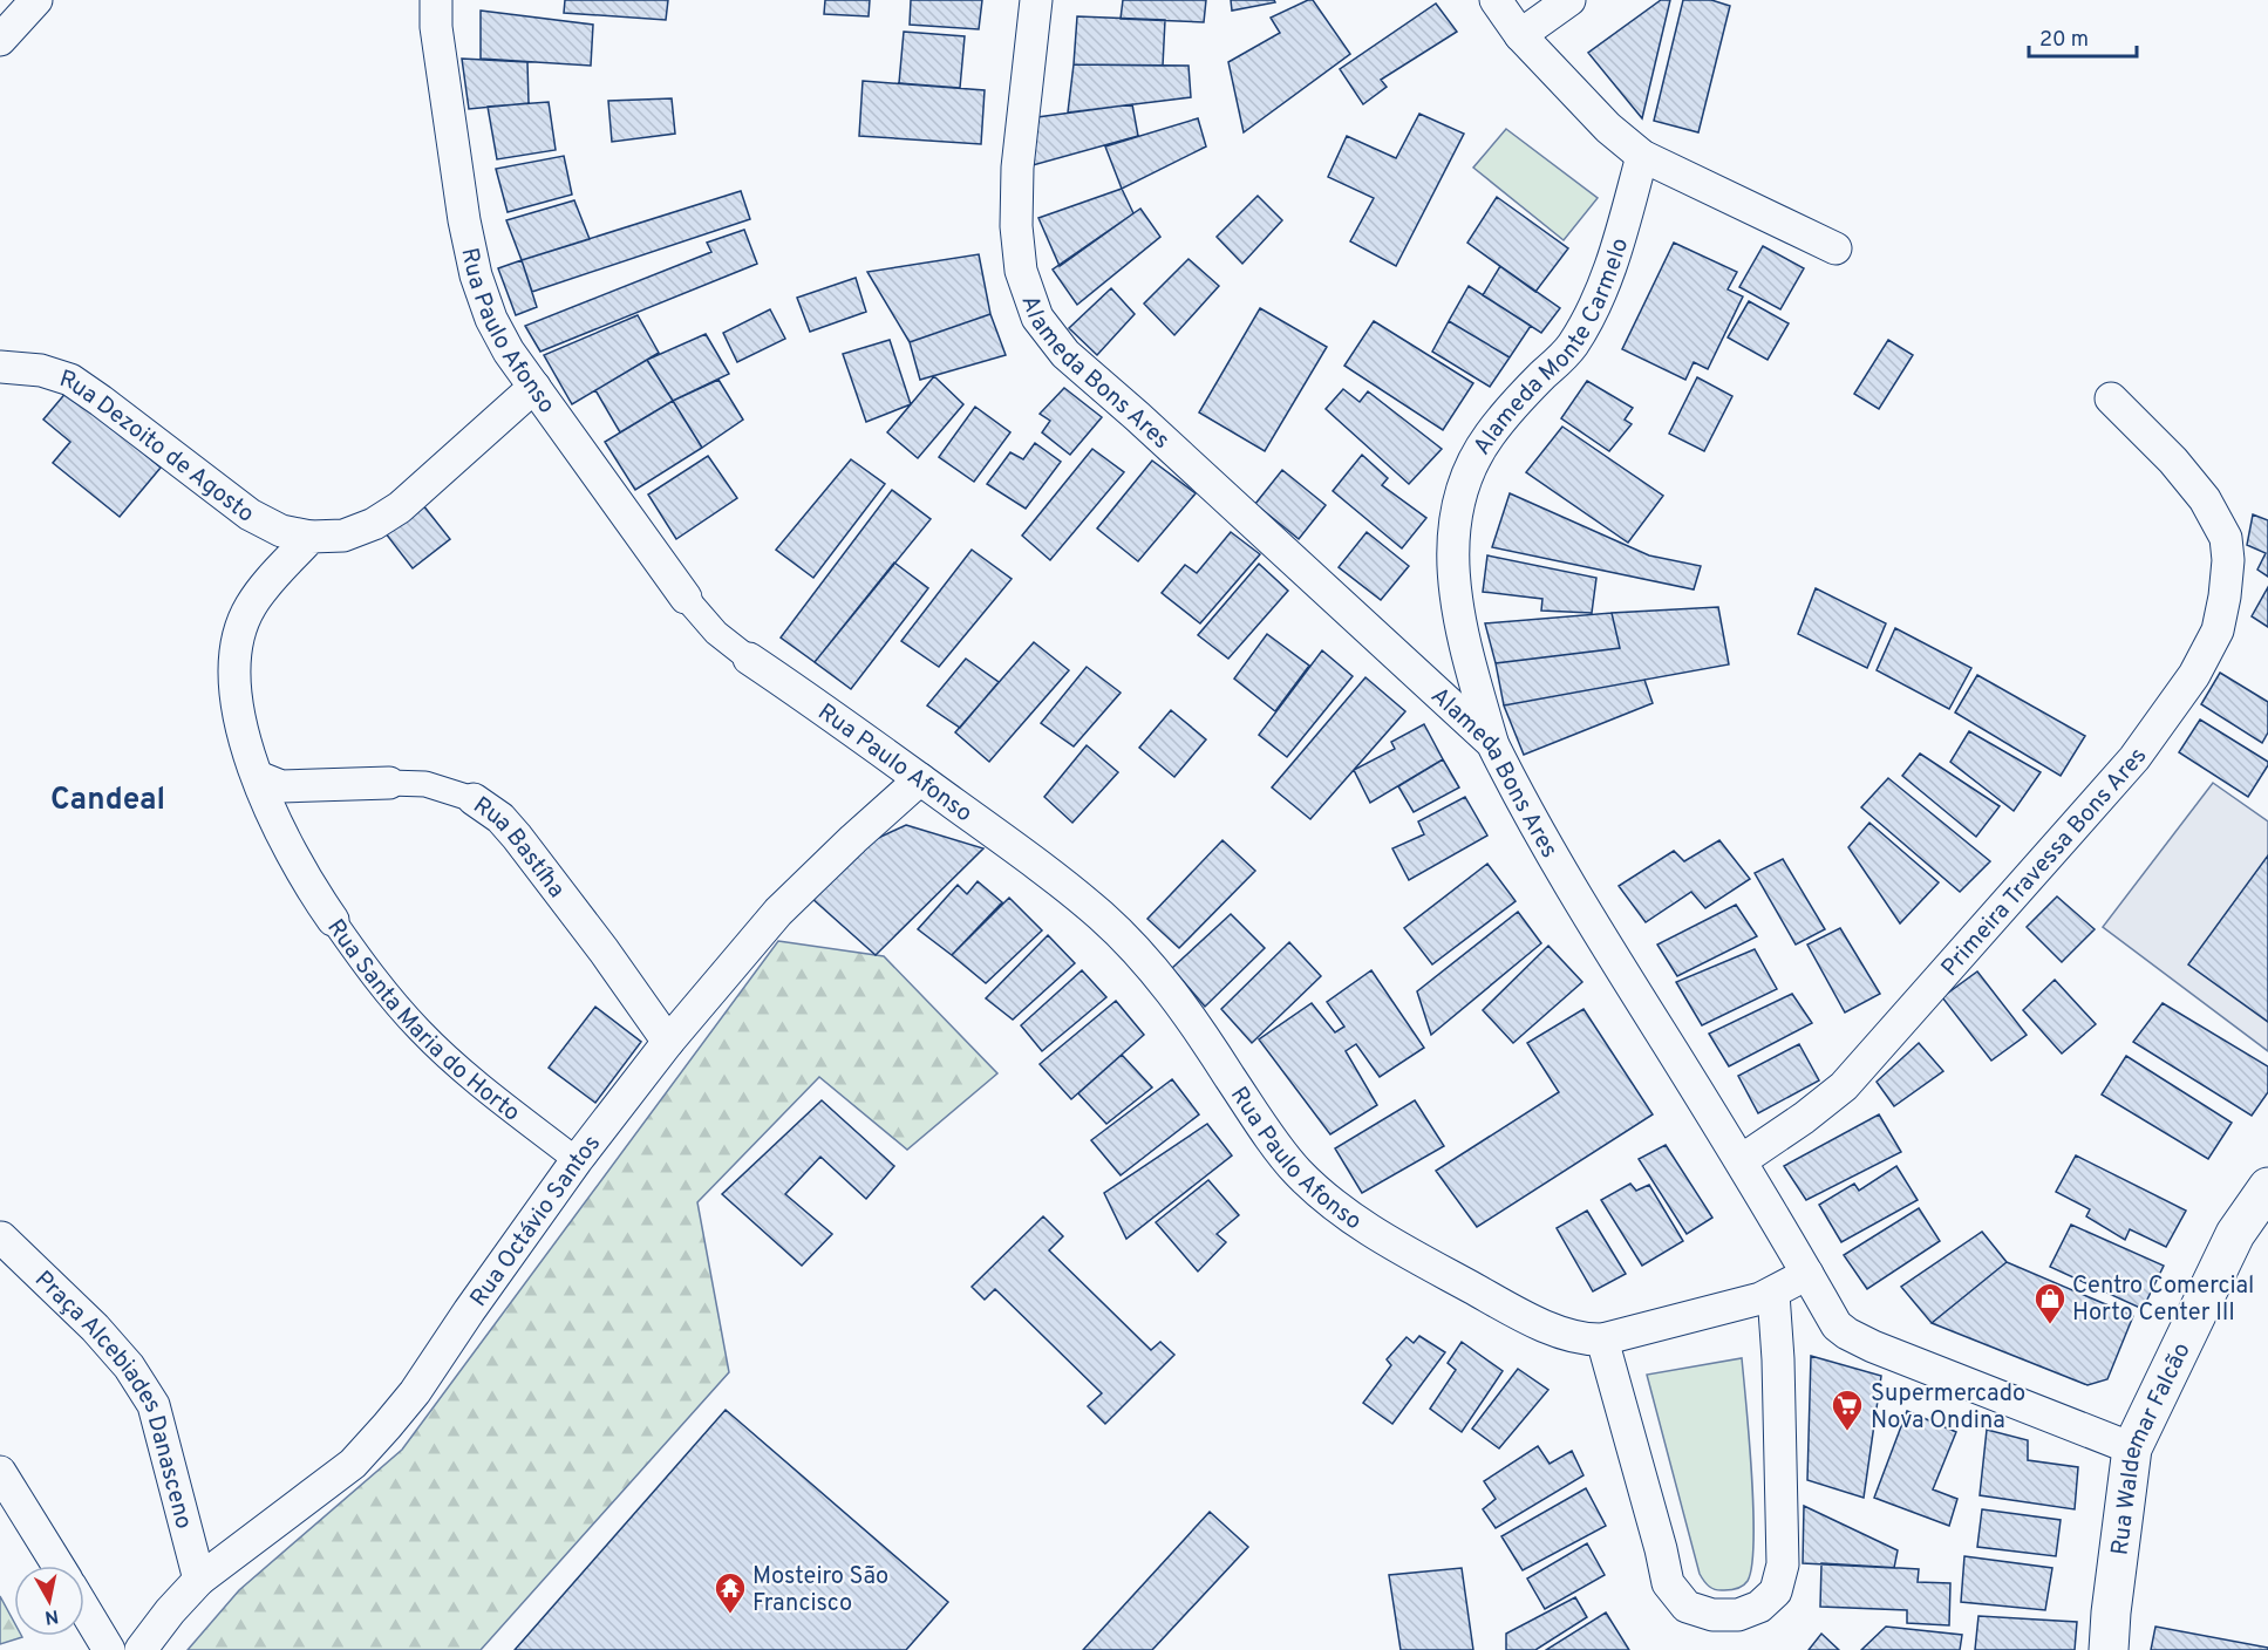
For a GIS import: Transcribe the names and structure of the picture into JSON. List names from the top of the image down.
{
  "streets": {
    "street": [
      "Rua Paulo Afonso",
      "Alameda Monte Carmelo",
      "Alameda Bons Ares",
      "Rua Dezoito de Agosto",
      "Rua Bastíha",
      "Primeira Travessa Bons Ares",
      "Rua Santa Maria do Horto",
      "Rua Octávio Santos",
      "Praça Alcebiades Danasceno",
      "Rua Waldemar Falcão"
    ]
  },
  "crossings": [
    ["Rua Paulo Afonso", "Rua Octávio Santos"],
    ["Alameda Monte Carmelo", "Alameda Bons Ares"],
    ["Alameda Bons Ares", "Primeira Travessa Bons Ares"],
    ["Alameda Bons Ares", "Rua Waldemar Falcão"],
    ["Rua Dezoito de Agosto", "Rua Santa Maria do Horto"],
    ["Rua Bastíha", "Rua Santa Maria do Horto"],
    ["Rua Bastíha", "Rua Octávio Santos"],
    ["Rua Santa Maria do Horto", "Rua Octávio Santos"],
    ["Rua Octávio Santos", "Praça Alcebiades Danasceno"]
  ],
  "districts": ["Candeal"],
  "places": {
    "shop": ["Centro Comercial Horto Center III"],
    "supermarket": ["Supermercado Nova Ondina"],
    "temple": ["Mosteiro São Francisco"]
  },
  "scale_bar": "20 m",
  "north": "bottom"
}
